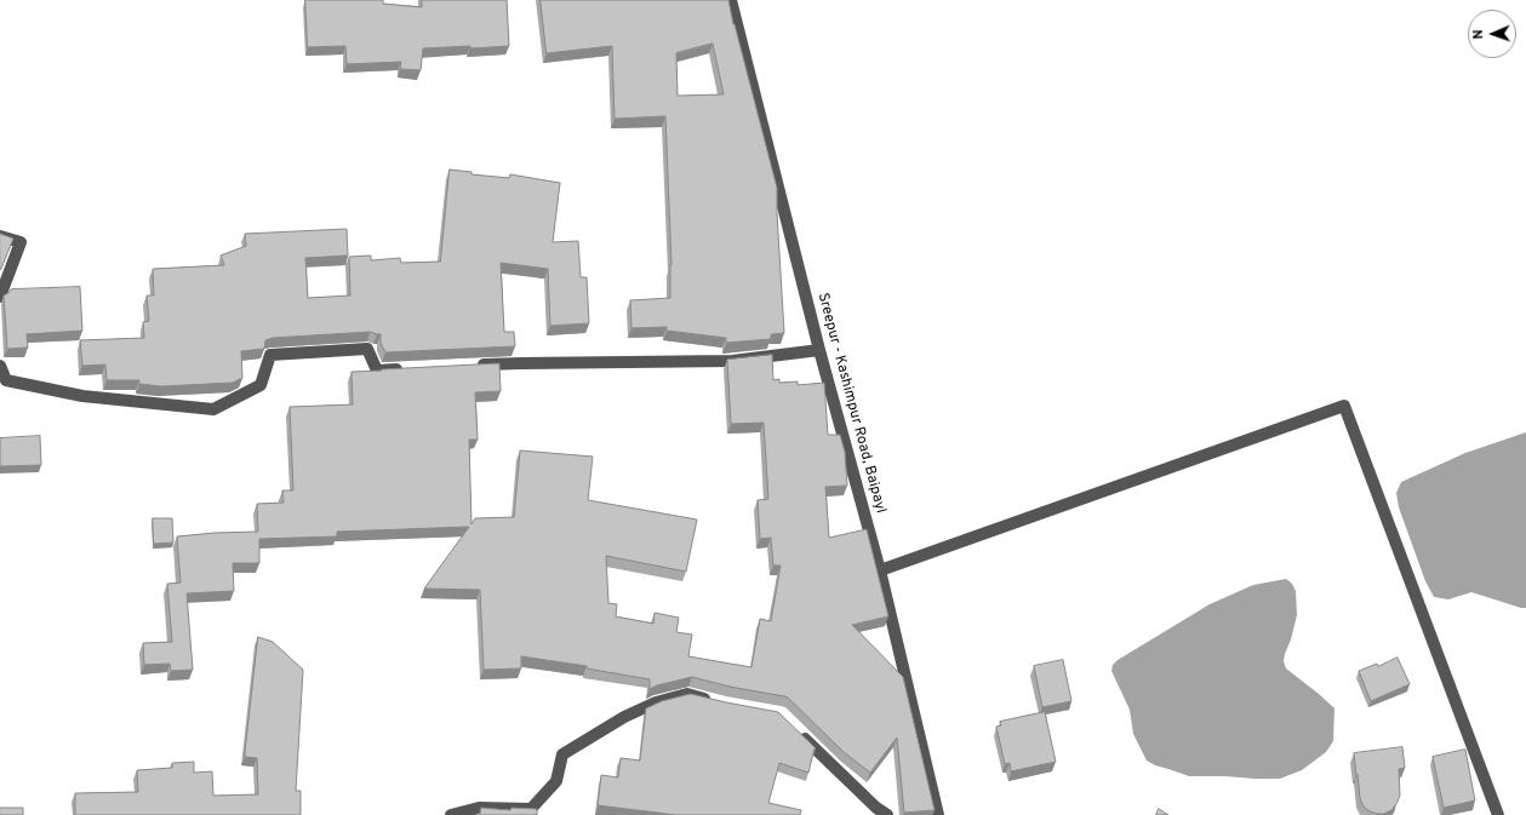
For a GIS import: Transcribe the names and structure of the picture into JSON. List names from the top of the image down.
{
  "streets": {
    "street": ["Sreepur - Kashimpur Road, Baipayl"]
  },
  "north": "left"
}
